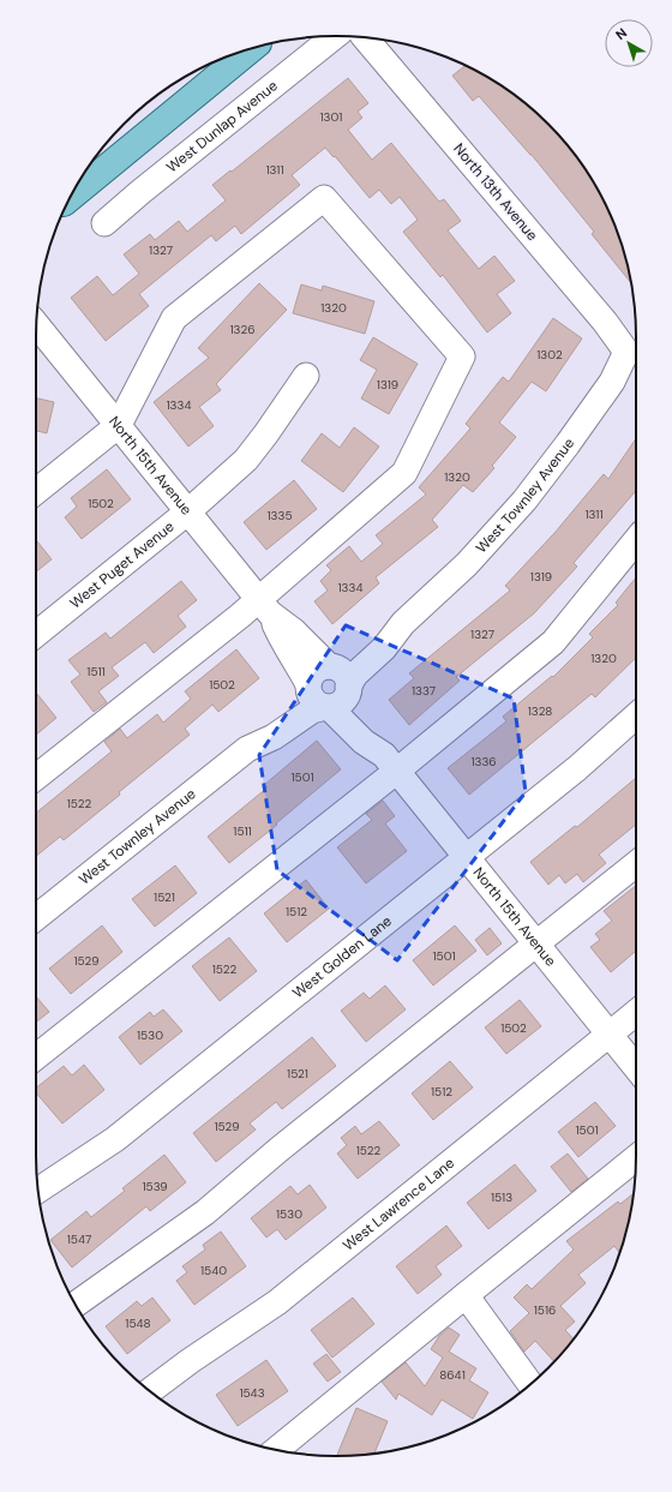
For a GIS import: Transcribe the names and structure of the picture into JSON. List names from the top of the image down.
{
  "streets": {
    "street": [
      "West Dunlap Avenue",
      "North 13th Avenue",
      "North 15th Avenue",
      "West Townley Avenue",
      "West Puget Avenue",
      "West Golden Lane",
      "West Lawrence Lane"
    ]
  },
  "crossings": [
    ["North 13th Avenue", "West Townley Avenue"],
    ["North 15th Avenue", "West Townley Avenue"],
    ["North 15th Avenue", "West Puget Avenue"],
    ["North 15th Avenue", "West Golden Lane"],
    ["North 15th Avenue", "West Lawrence Lane"]
  ],
  "house_numbers": [
    "1301",
    "1311",
    "1327",
    "1320",
    "1326",
    "1302",
    "1319",
    "1334",
    "1320",
    "1502",
    "1311",
    "1335",
    "1319",
    "1334",
    "1327",
    "1320",
    "1511",
    "1502",
    "1337",
    "1328",
    "1336",
    "1501",
    "1522",
    "1511",
    "1521",
    "1512",
    "1501",
    "1529",
    "1522",
    "1502",
    "1530",
    "1521",
    "1512",
    "1529",
    "1501",
    "1522",
    "1539",
    "1513",
    "1530",
    "1547",
    "1540",
    "1516",
    "1548",
    "8641",
    "1543"
  ],
  "north": "top left"
}
